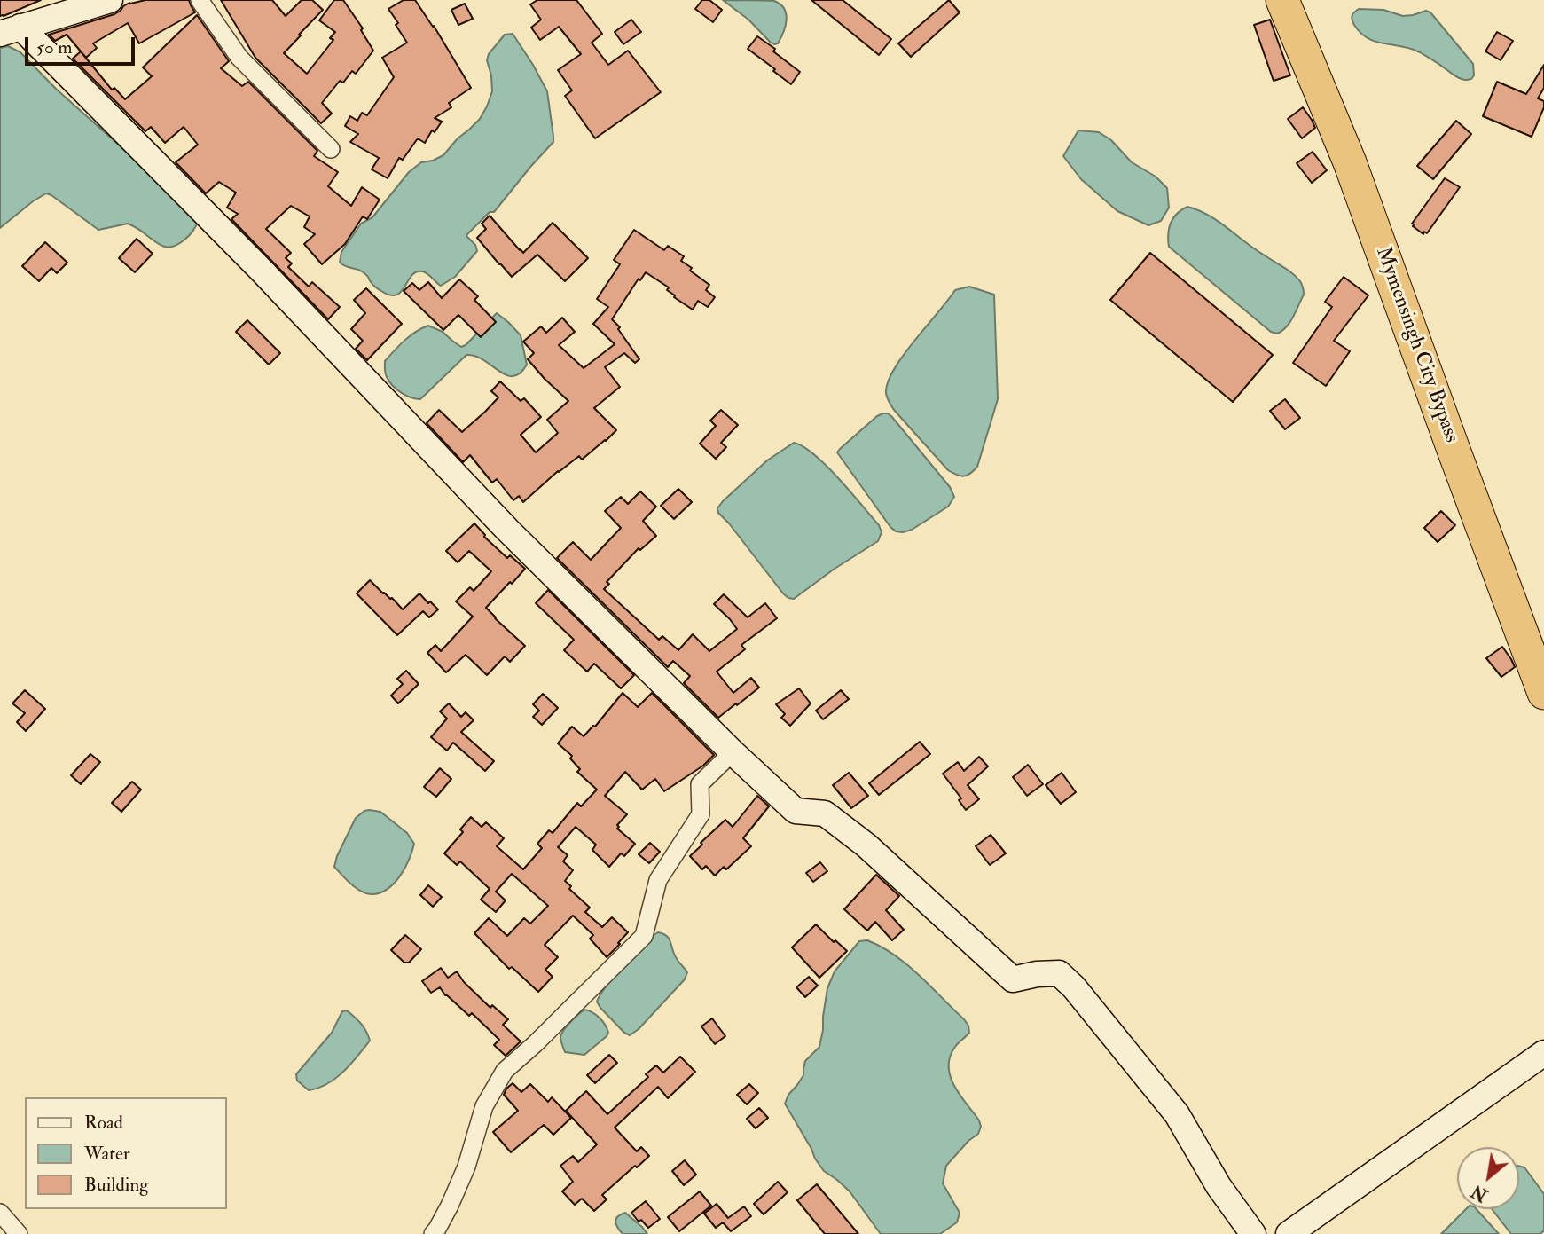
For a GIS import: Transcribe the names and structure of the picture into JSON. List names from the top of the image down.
{
  "streets": {
    "highway": ["Mymensingh City Bypass"]
  },
  "legend": ["Road", "Water", "Building"],
  "scale_bar": "50 m",
  "north": "bottom left"
}
